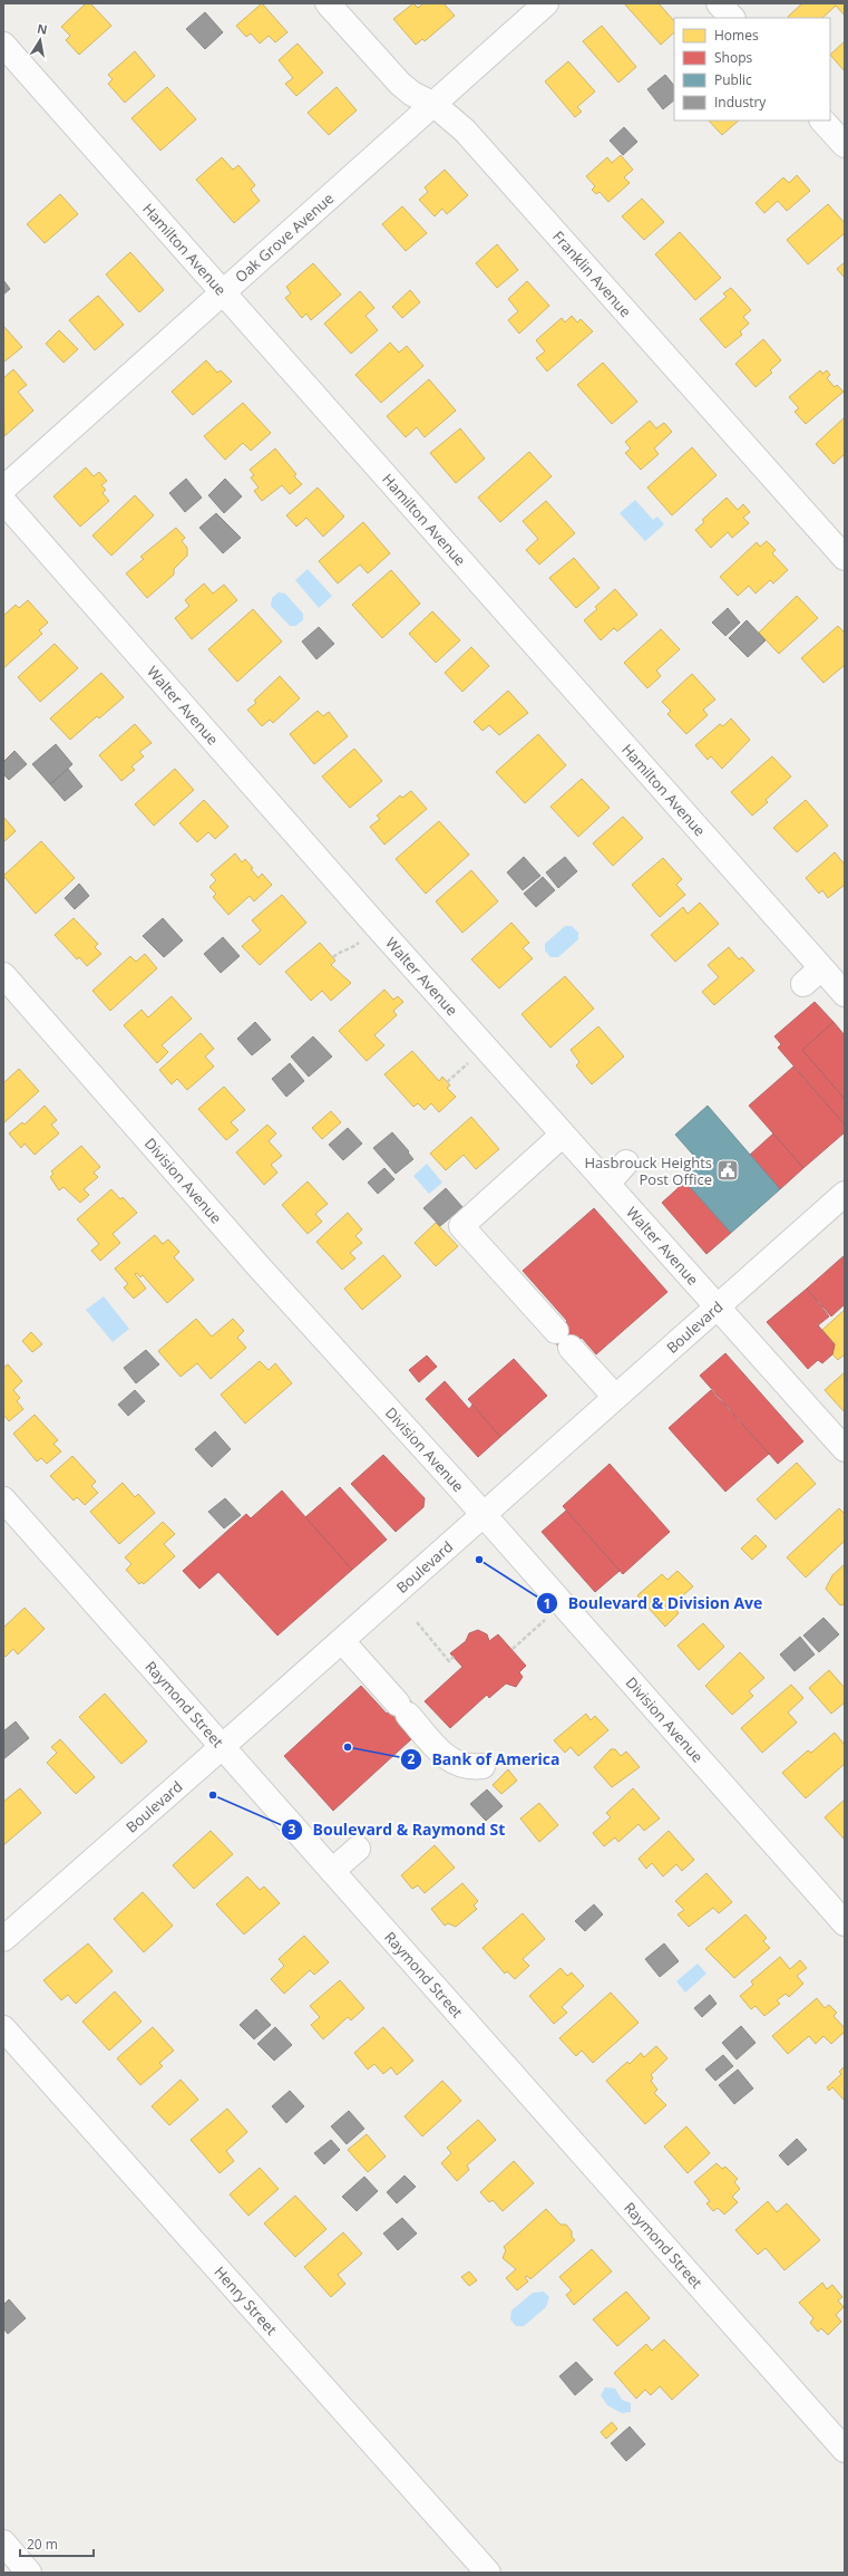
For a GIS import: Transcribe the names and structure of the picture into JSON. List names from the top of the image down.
{
  "streets": {
    "street": [
      "Oak Grove Avenue",
      "Hamilton Avenue",
      "Franklin Avenue",
      "Walter Avenue",
      "Division Avenue",
      "Boulevard",
      "Raymond Street",
      "Henry Street"
    ]
  },
  "crossings": [
    ["Oak Grove Avenue", "Hamilton Avenue"],
    ["Oak Grove Avenue", "Franklin Avenue"],
    ["Walter Avenue", "Boulevard"],
    ["Division Avenue", "Boulevard"],
    ["Boulevard", "Raymond Street"]
  ],
  "places": {
    "public building": ["Hasbrouck Heights Post Office"],
    "other": ["Boulevard & Division Ave", "Bank of America", "Boulevard & Raymond St"]
  },
  "legend": [
    "Homes",
    "Shops",
    "Public",
    "Industry"
  ],
  "scale_bar": "20 m",
  "north": "top"
}
